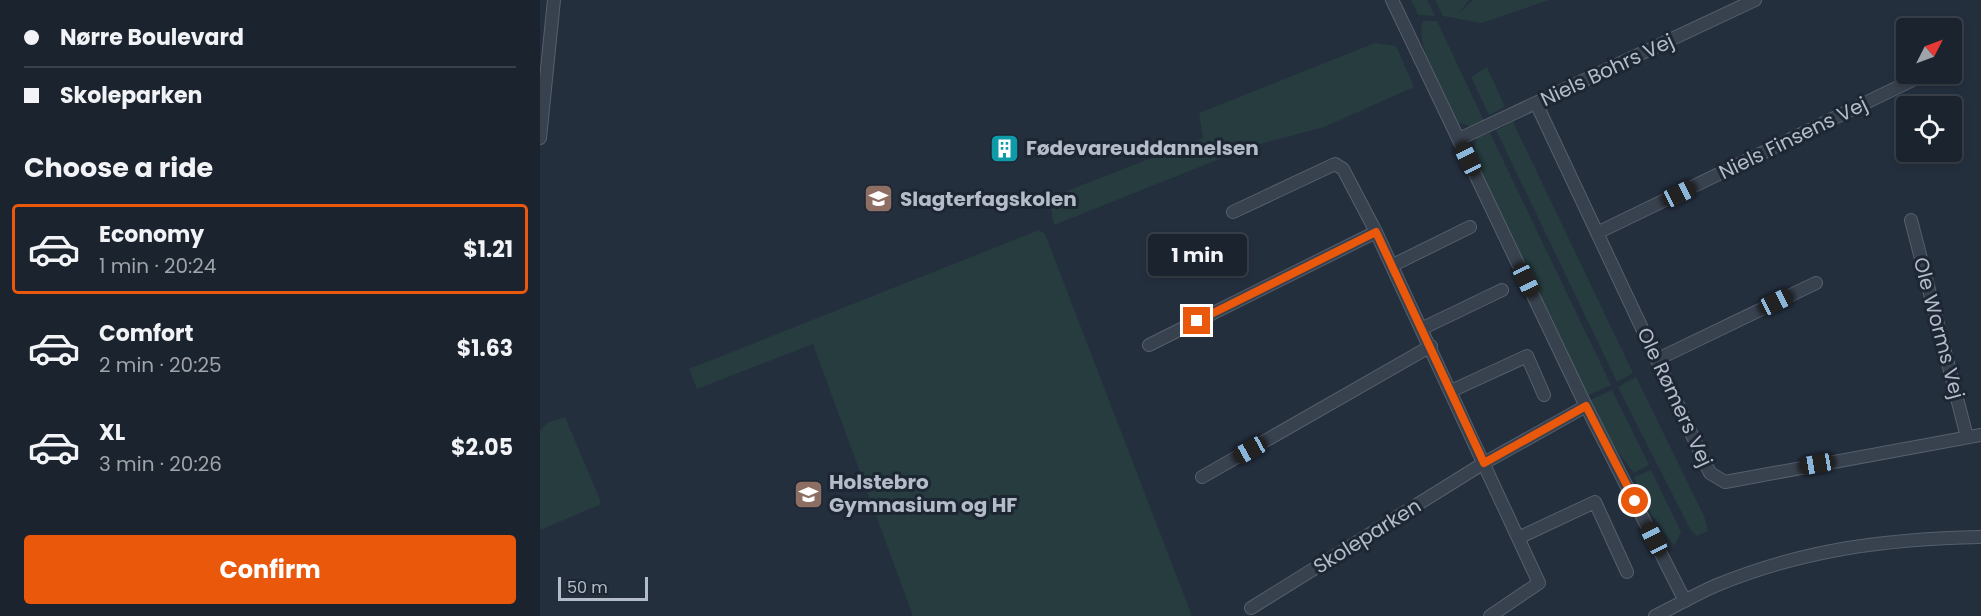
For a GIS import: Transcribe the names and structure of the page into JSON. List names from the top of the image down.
{
  "streets": {
    "street": [
      "Niels Bohrs Vej",
      "Niels Finsens Vej",
      "Ole Worms Vej",
      "Ole Rømers Vej",
      "Skoleparken"
    ]
  },
  "crossings": [
    ["Niels Bohrs Vej", "Ole Rømers Vej"],
    ["Niels Finsens Vej", "Ole Rømers Vej"],
    ["Ole Worms Vej", "Ole Rømers Vej"]
  ],
  "places": {
    "building": ["Fødevareuddannelsen"],
    "school or university": ["Slagterfagskolen", "Holstebro Gymnasium og HF"]
  },
  "scale_bar": "50 m",
  "north": "top right",
  "page": {
    "banner": ["Nørre Boulevard", "Skoleparken"],
    "heading": "Choose a ride",
    "list": [
      {
        "name": "Economy",
        "note": "1 min · 20:24",
        "value": "$1.21"
      },
      {
        "name": "Comfort",
        "note": "2 min · 20:25",
        "value": "$1.63"
      },
      {
        "name": "XL",
        "note": "3 min · 20:26",
        "value": "$2.05"
      }
    ],
    "bubble": "1 min",
    "buttons": "Confirm",
    "scale": "50 m"
  }
}
